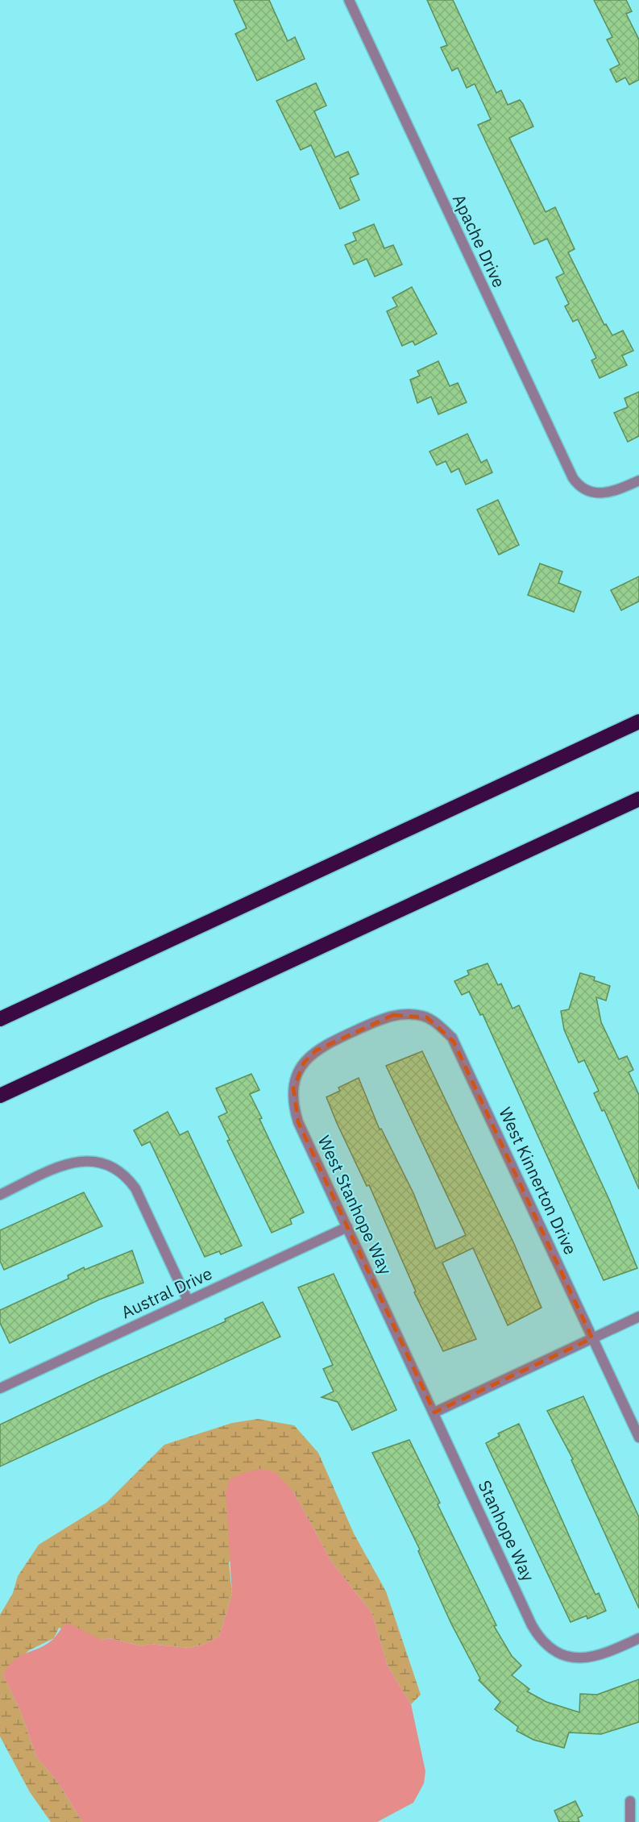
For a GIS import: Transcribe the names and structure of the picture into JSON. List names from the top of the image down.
{
  "streets": {
    "street": [
      "Apache Drive",
      "West Kinnerton Drive",
      "West Stanhope Way",
      "Austral Drive",
      "Stanhope Way"
    ]
  },
  "crossings": [
    ["West Kinnerton Drive", "West Stanhope Way"],
    ["West Stanhope Way", "Austral Drive"],
    ["West Stanhope Way", "Stanhope Way"]
  ]
}
